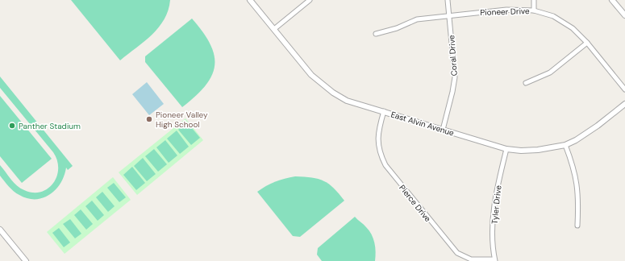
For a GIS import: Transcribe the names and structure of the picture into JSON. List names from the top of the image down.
{
  "streets": {
    "street": [
      "Pioneer Drive",
      "Coral Drive",
      "East Alvin Avenue",
      "Pierce Drive",
      "Tyler Drive"
    ]
  },
  "crossings": [
    ["Pioneer Drive", "Coral Drive"],
    ["Coral Drive", "East Alvin Avenue"],
    ["East Alvin Avenue", "Pierce Drive"],
    ["East Alvin Avenue", "Tyler Drive"],
    ["Pierce Drive", "Tyler Drive"]
  ],
  "places": ["Pioneer Valley High School", "Panther Stadium"]
}
